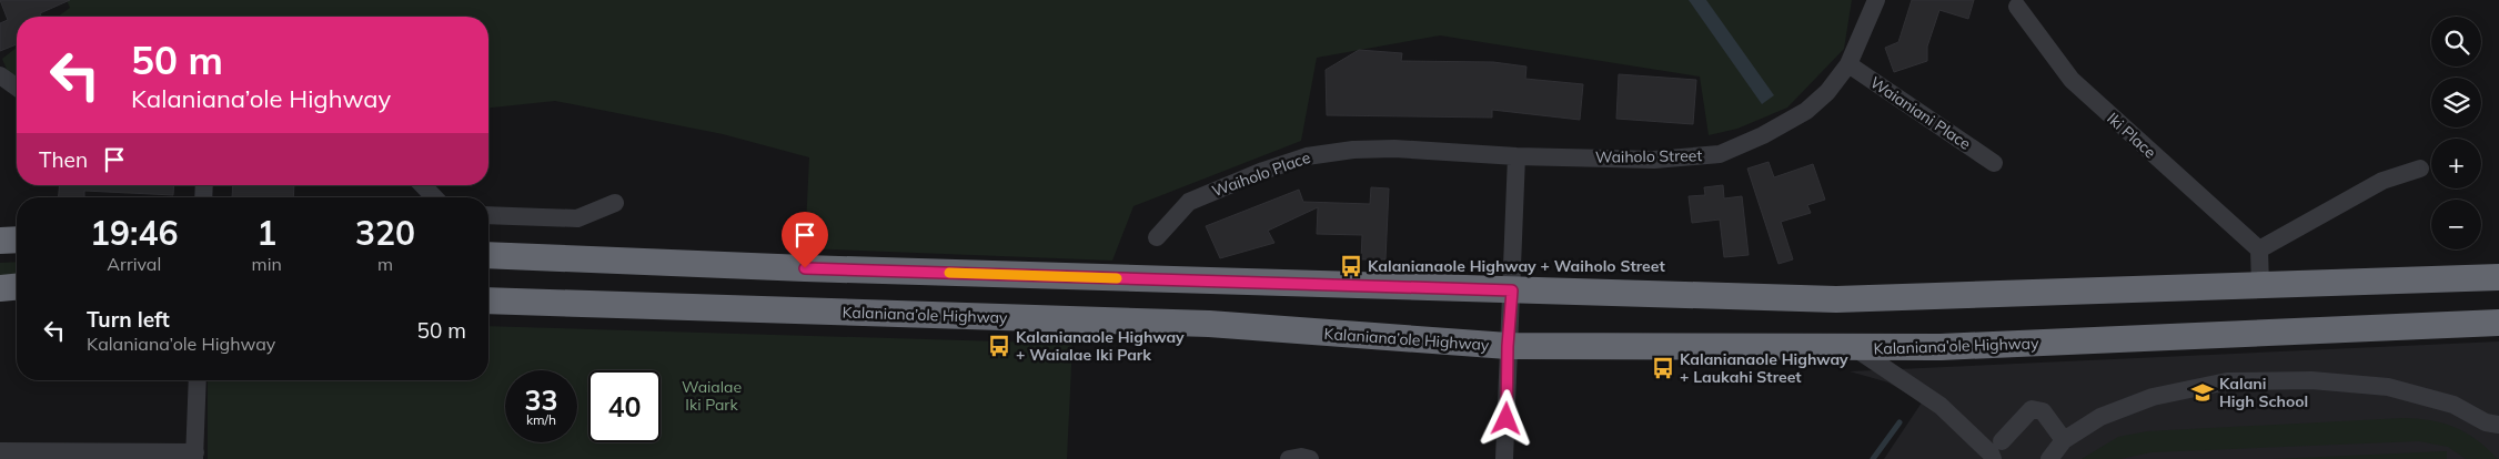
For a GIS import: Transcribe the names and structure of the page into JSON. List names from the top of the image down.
{
  "streets": {
    "highway": ["Kalaniana’ole Highway"],
    "street": [
      "Waianiani Place",
      "Iki Place",
      "Waiholo Street",
      "Waiholo Place"
    ]
  },
  "crossings": [
    ["Waianiani Place", "Waiholo Street"],
    ["Waiholo Street", "Waiholo Place"]
  ],
  "parks": ["Waialae Iki Park"],
  "places": {
    "bus stop": ["Kalanianaole Highway + Waiholo Street", "Kalanianaole Highway + Waialae Iki Park", "Kalanianaole Highway + Laukahi Street"],
    "school or university": ["Kalani High School"]
  },
  "page": {
    "map_buttons": ["+", "−"],
    "turn": ["50 m", "Kalaniana’ole Highway"],
    "then": "Then",
    "eta": [
      "19:46",
      "Arrival",
      "1",
      "min",
      "320",
      "m"
    ],
    "list": [
      {
        "name": "Turn left",
        "note": "Kalaniana’ole Highway",
        "value": "50 m"
      }
    ],
    "speed": "33 km/h",
    "limit": "40"
  }
}
